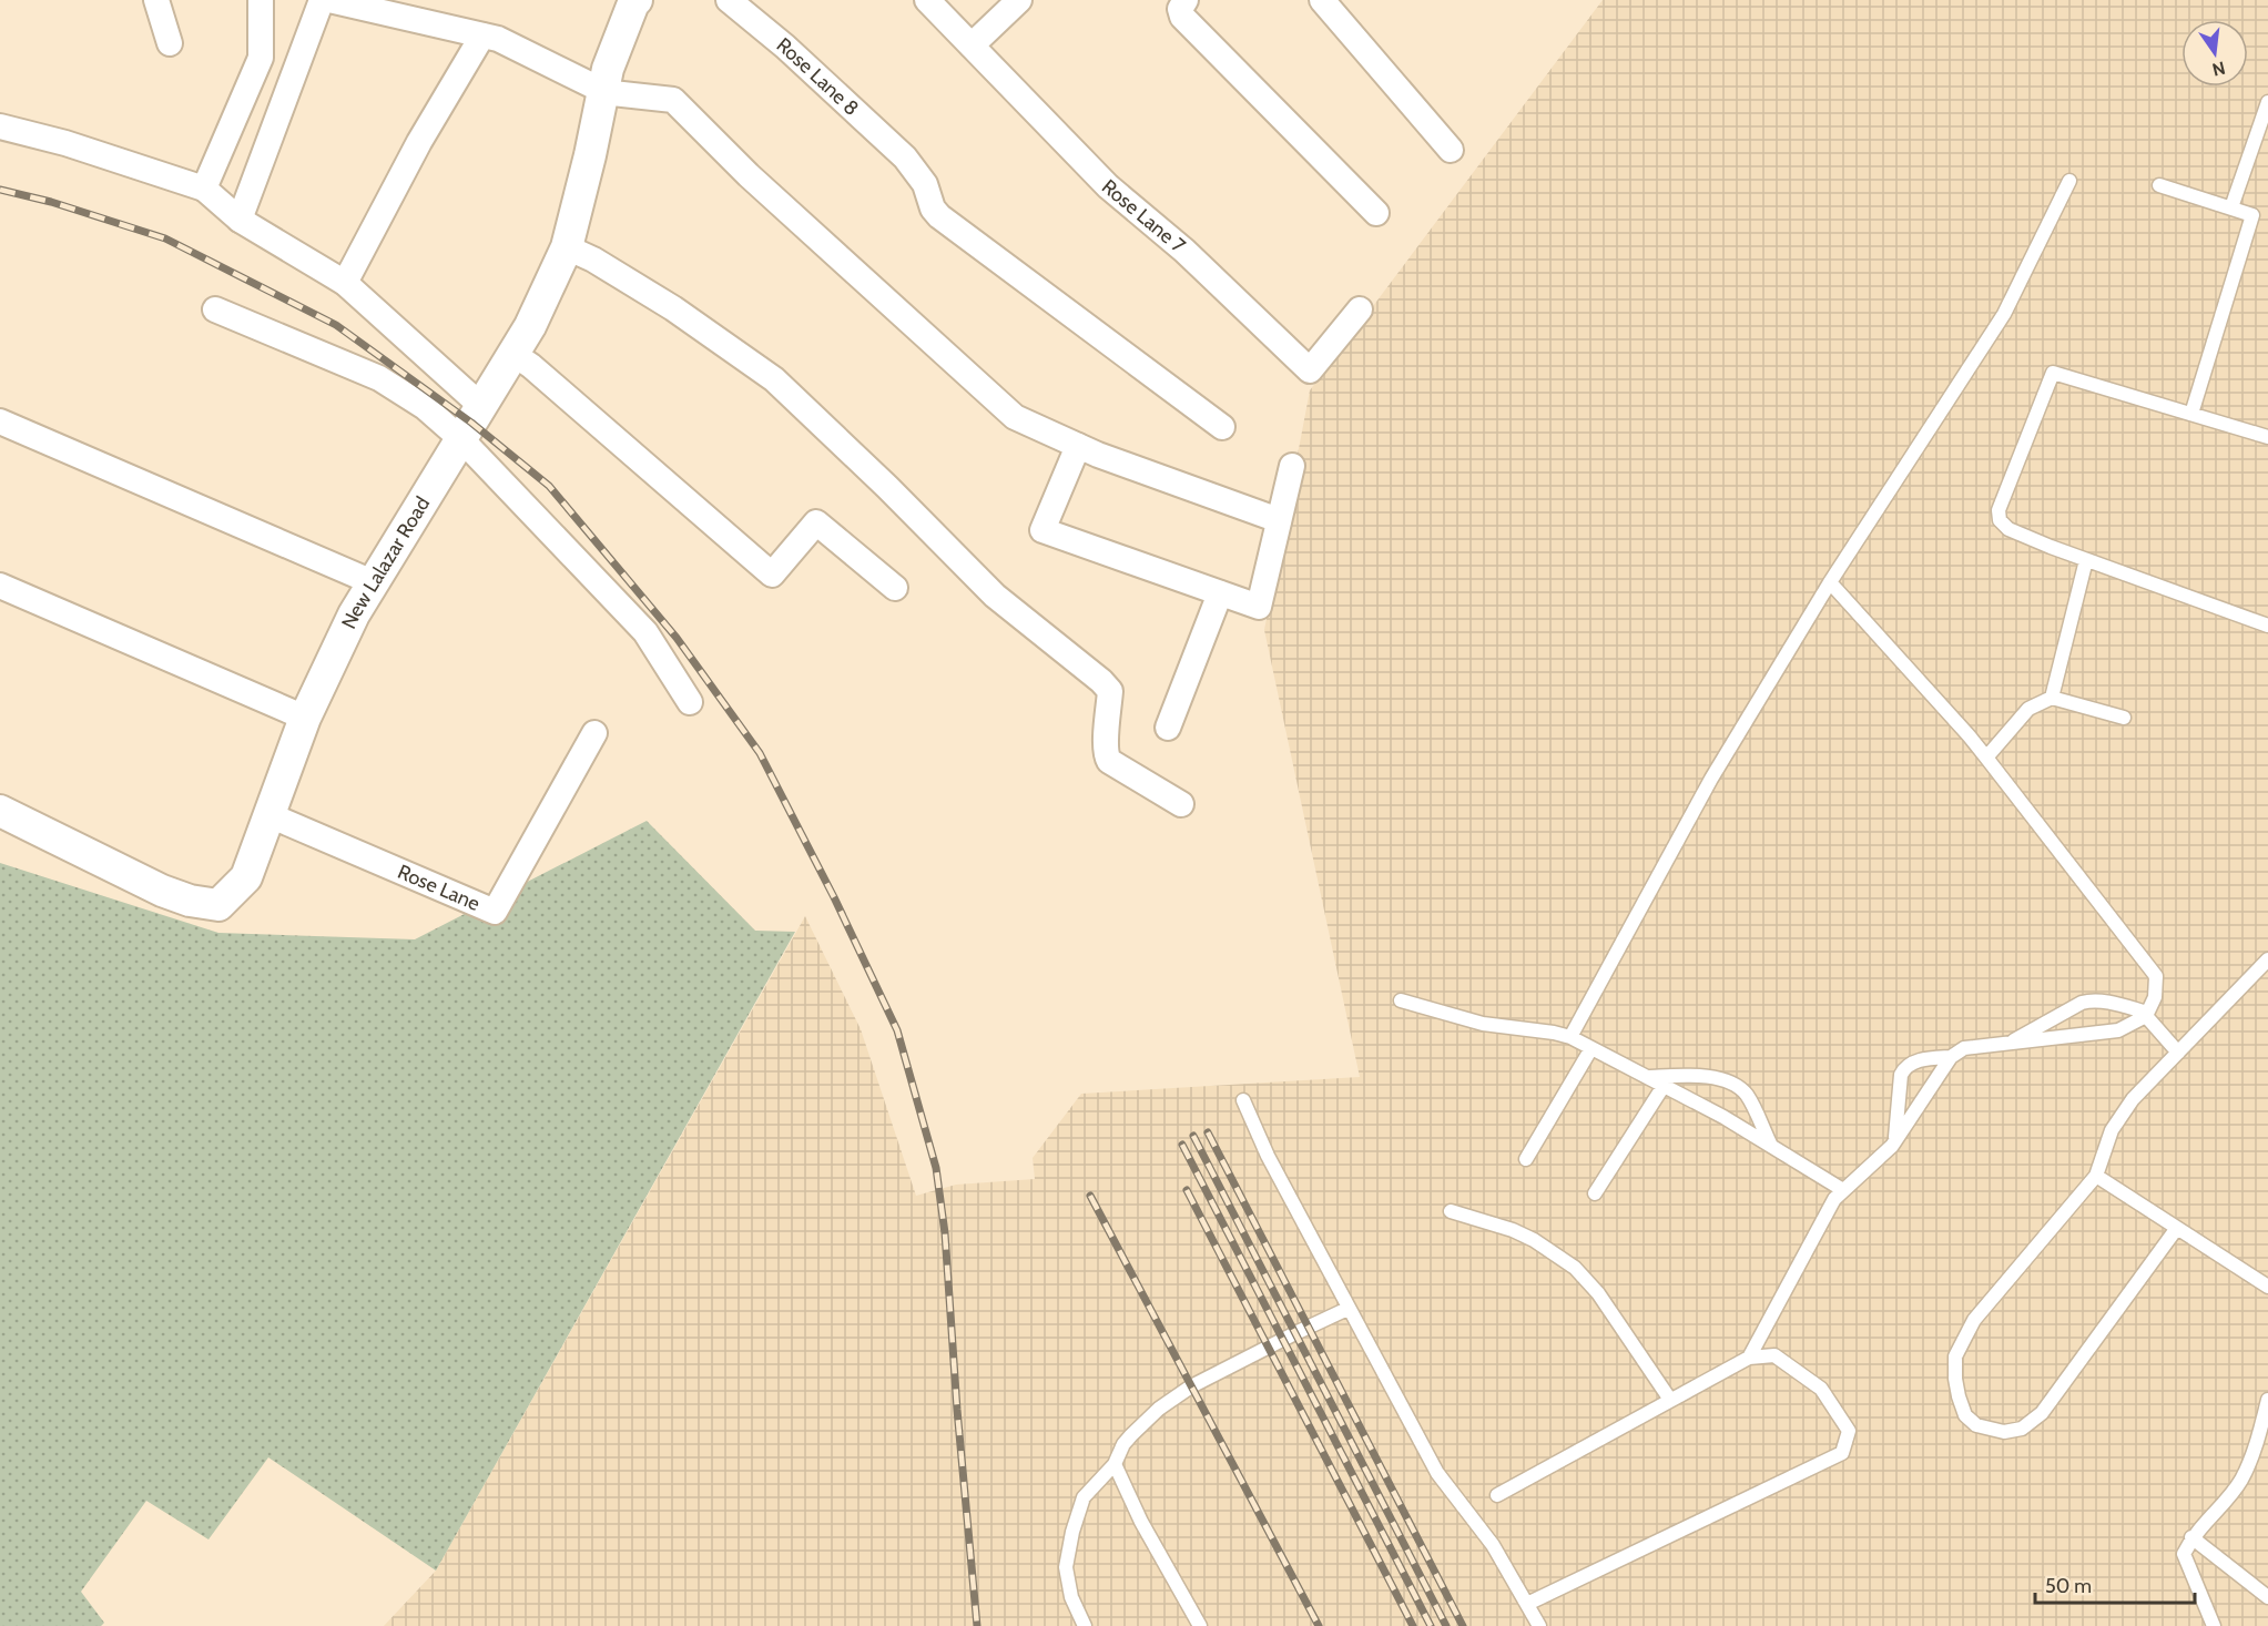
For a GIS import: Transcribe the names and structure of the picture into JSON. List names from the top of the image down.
{
  "streets": {
    "street": [
      "Rose Lane 8",
      "Rose Lane 7",
      "New Lalazar Road",
      "Rose Lane"
    ]
  },
  "crossings": [
    ["New Lalazar Road", "Rose Lane"]
  ],
  "scale_bar": "50 m",
  "north": "bottom"
}
